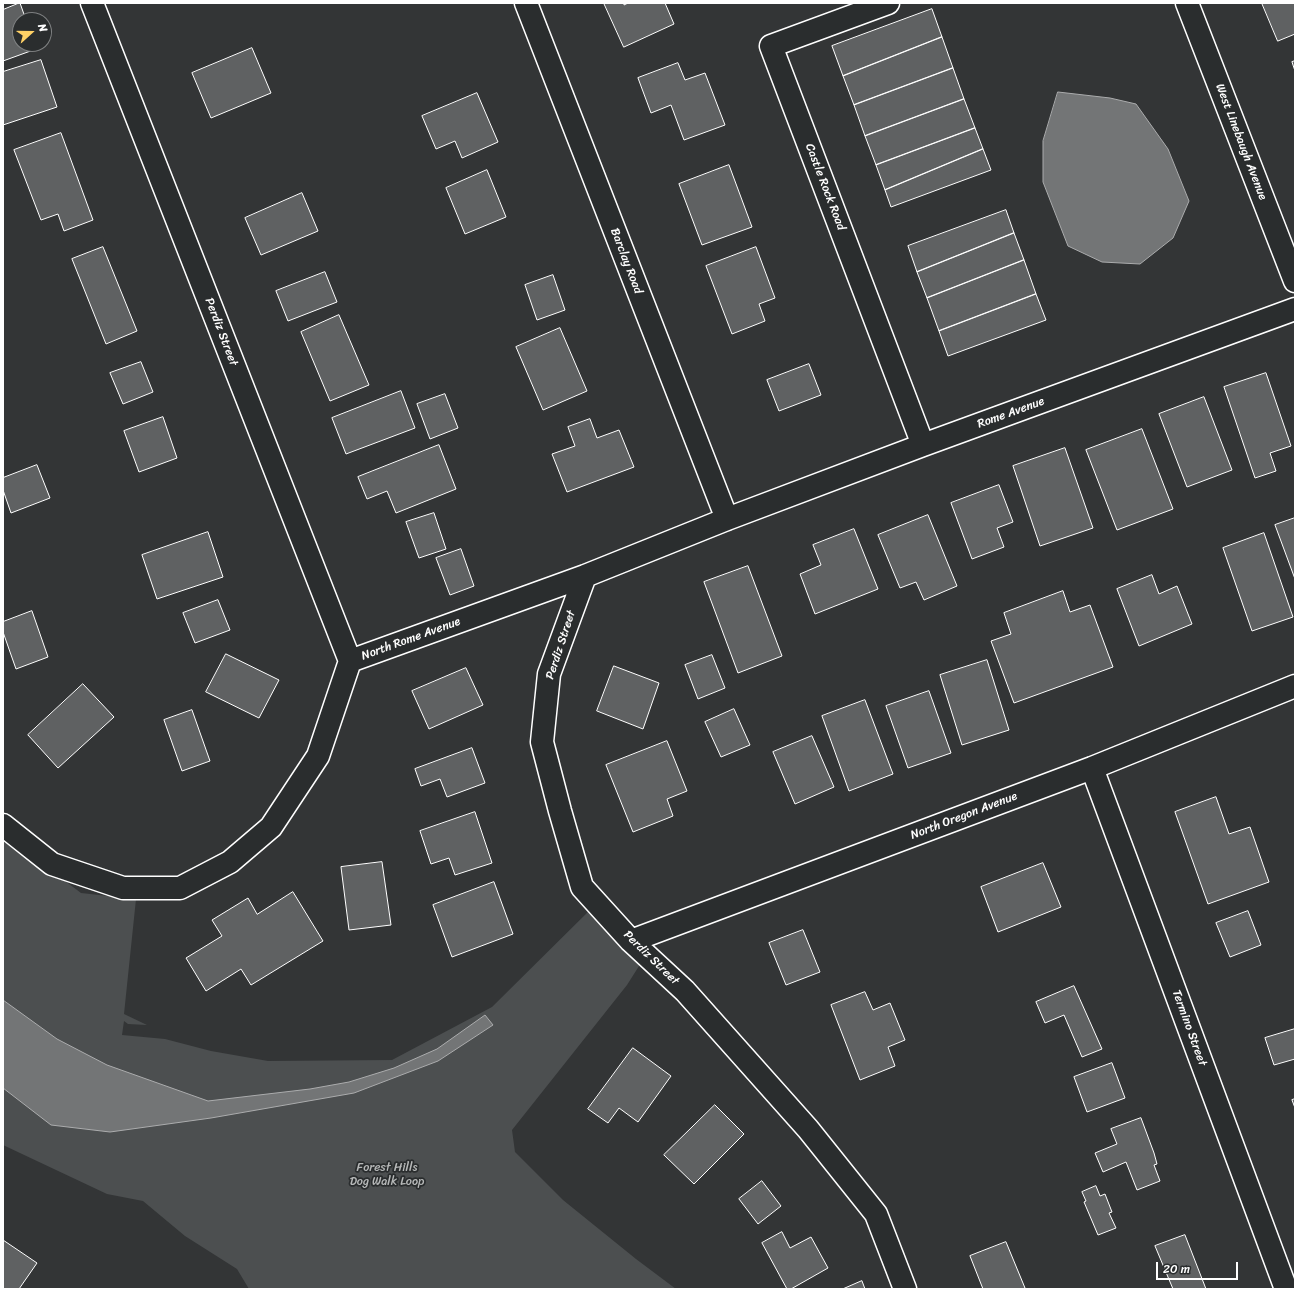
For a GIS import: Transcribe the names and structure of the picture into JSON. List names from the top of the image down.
{
  "streets": {
    "street": [
      "West Linebaugh Avenue",
      "Castle Rock Road",
      "Barclay Road",
      "Perdiz Street",
      "Rome Avenue",
      "North Rome Avenue",
      "North Oregon Avenue",
      "Termino Street"
    ]
  },
  "crossings": [
    ["Castle Rock Road", "Rome Avenue"],
    ["Barclay Road", "Rome Avenue"],
    ["Barclay Road", "North Rome Avenue"],
    ["Perdiz Street", "North Rome Avenue"],
    ["Perdiz Street", "North Oregon Avenue"],
    ["Rome Avenue", "North Rome Avenue"],
    ["North Oregon Avenue", "Termino Street"]
  ],
  "parks": ["Forest Hills Dog Walk Loop"],
  "scale_bar": "20 m",
  "north": "right"
}
